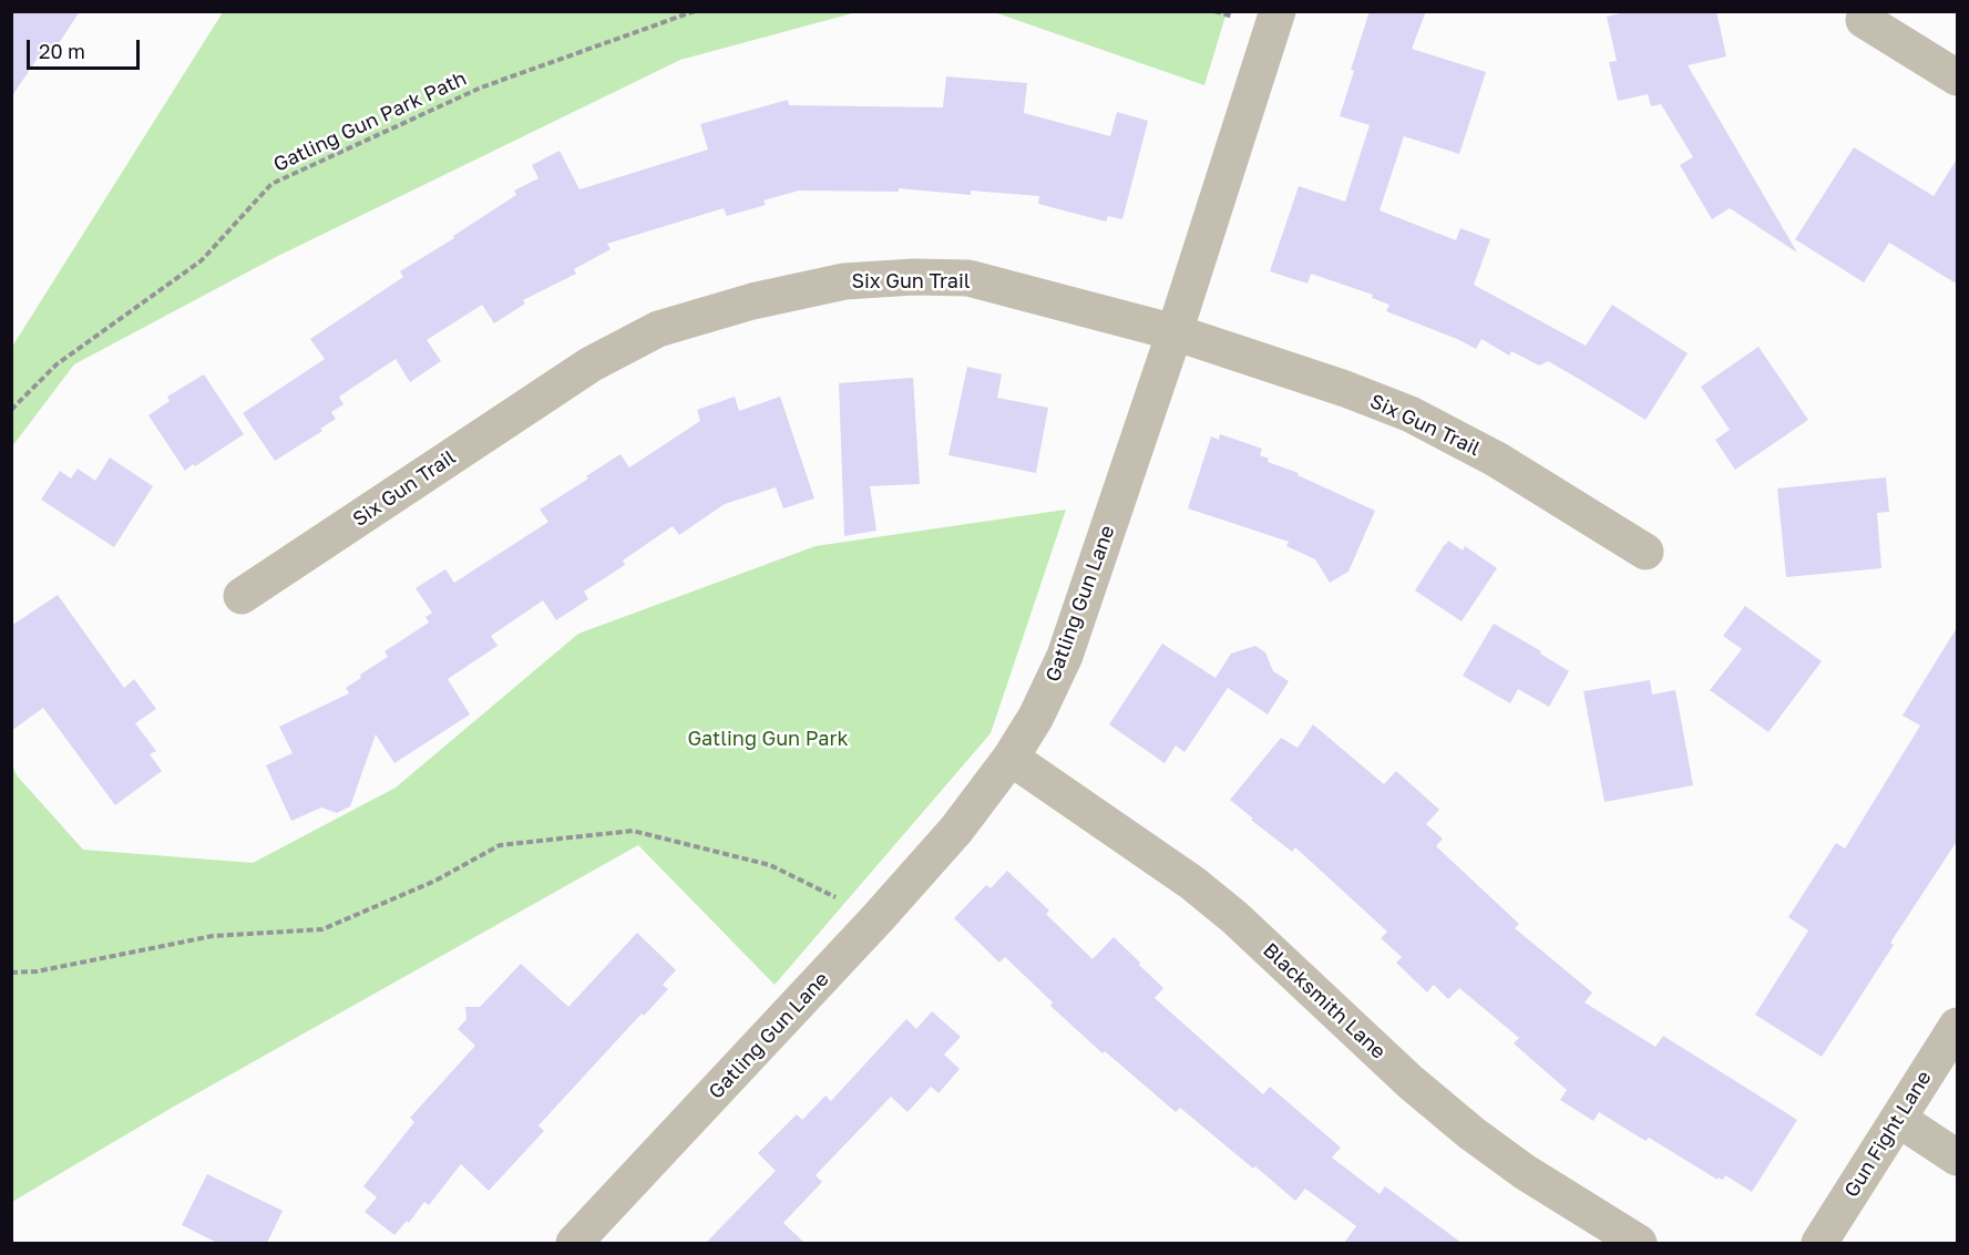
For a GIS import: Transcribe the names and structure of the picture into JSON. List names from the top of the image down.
{
  "streets": {
    "street": [
      "Six Gun Trail",
      "Gatling Gun Lane",
      "Blacksmith Lane",
      "Gun Fight Lane"
    ],
    "path": ["Gatling Gun Park Path"]
  },
  "crossings": [
    ["Six Gun Trail", "Gatling Gun Lane"],
    ["Gatling Gun Lane", "Blacksmith Lane"]
  ],
  "parks": ["Gatling Gun Park"],
  "scale_bar": "20 m"
}
